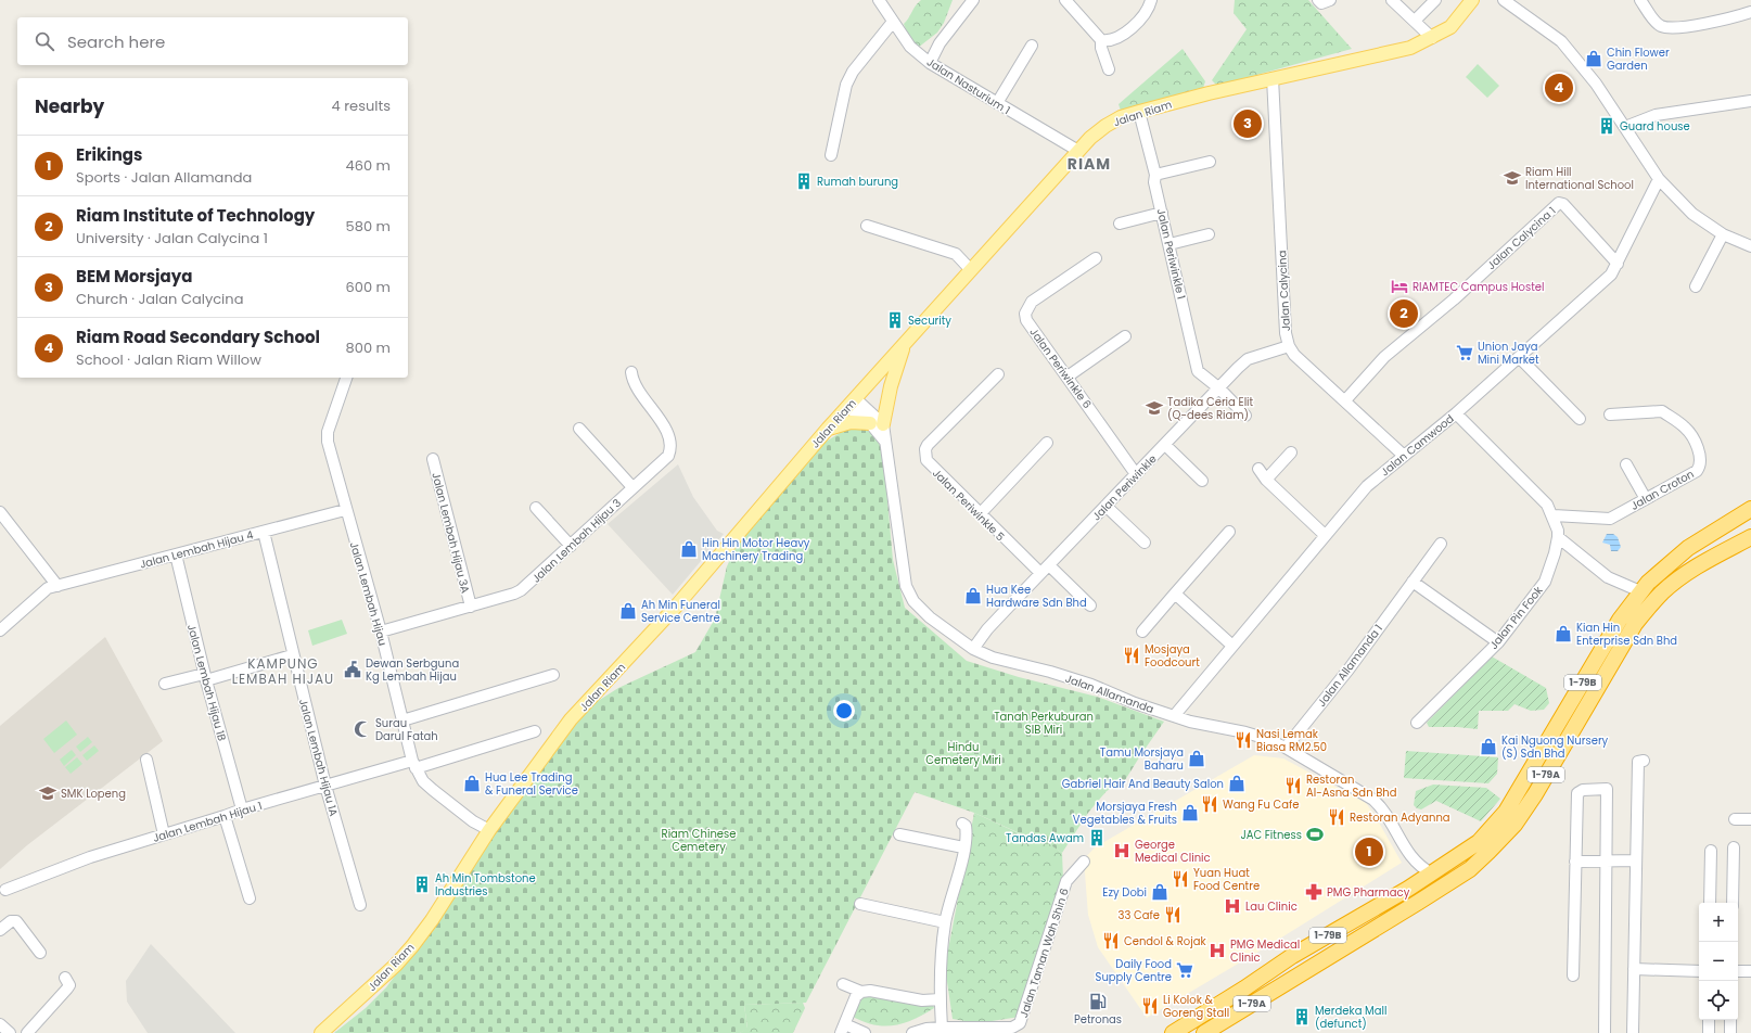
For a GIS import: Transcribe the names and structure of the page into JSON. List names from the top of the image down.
{
  "streets": {
    "highway": ["1-79B", "1-79A"],
    "main road": ["Jalan Riam"],
    "street": [
      "Jalan Nasturium 1",
      "Jalan Calycina 1",
      "Jalan Periwinkle 1",
      "Jalan Calycina",
      "Jalan Periwinkle 6",
      "Jalan Camwood",
      "Jalan Periwinkle",
      "Jalan Croton",
      "Jalan Periwinkle 5",
      "Jalan Lembah Hijau 3A",
      "Jalan Lembah Hijau 3",
      "Jalan Lembah Hijau 4",
      "Jalan Lembah Hijau",
      "Jalan Pin Fook",
      "Jalan Allamanda 1",
      "Jalan Lembah Hijau 1B",
      "Jalan Allamanda",
      "Jalan Lembah Hijau 1A",
      "Jalan Lembah Hijau 1",
      "Jalan Taman Wah Shin 6"
    ]
  },
  "crossings": [
    ["Jalan Nasturium 1", "Jalan Riam"],
    ["Jalan Riam", "Jalan Periwinkle 1"],
    ["Jalan Riam", "Jalan Calycina"],
    ["Jalan Riam", "Jalan Lembah Hijau"],
    ["Jalan Calycina 1", "Jalan Calycina"],
    ["Jalan Calycina 1", "Jalan Camwood"],
    ["Jalan Periwinkle 1", "Jalan Periwinkle"],
    ["Jalan Calycina", "Jalan Camwood"],
    ["Jalan Calycina", "Jalan Periwinkle"],
    ["Jalan Periwinkle 6", "Jalan Periwinkle"],
    ["Jalan Camwood", "Jalan Pin Fook"],
    ["Jalan Camwood", "Jalan Allamanda"],
    ["Jalan Periwinkle", "Jalan Periwinkle 5"],
    ["Jalan Periwinkle", "Jalan Allamanda"],
    ["Jalan Croton", "Jalan Pin Fook"],
    ["Jalan Lembah Hijau 3A", "Jalan Lembah Hijau 3"],
    ["Jalan Lembah Hijau 3", "Jalan Lembah Hijau"],
    ["Jalan Lembah Hijau 4", "Jalan Lembah Hijau"],
    ["Jalan Lembah Hijau 4", "Jalan Lembah Hijau 1B"],
    ["Jalan Lembah Hijau 4", "Jalan Lembah Hijau 1A"],
    ["Jalan Lembah Hijau", "Jalan Lembah Hijau 1"],
    ["Jalan Allamanda 1", "Jalan Allamanda"],
    ["Jalan Lembah Hijau 1B", "Jalan Lembah Hijau 1"],
    ["1-79B", "Jalan Allamanda"],
    ["Jalan Lembah Hijau 1A", "Jalan Lembah Hijau 1"]
  ],
  "districts": ["RIAM", "KAMPUNG LEMBAH HIJAU"],
  "parks": ["Tanah Perkuburan SIB Miri", "Hindu Cemetery Miri", "Riam Chinese Cemetery"],
  "places": {
    "shop": [
      "Chin Flower Garden",
      "Hin Hin Motor Heavy Machinery Trading",
      "Hua Kee Hardware Sdn Bhd",
      "Ah Min Funeral Service Centre",
      "Kian Hin Enterprise Sdn Bhd",
      "Kai Nguong Nursery (S) Sdn Bhd",
      "Tamu Morsjaya Baharu",
      "Hua Lee Trading & Funeral Service",
      "Gabriel Hair And Beauty Salon",
      "Morsjaya Fresh Vegetables & Fruits",
      "Ezy Dobi"
    ],
    "building": [
      "Guard house",
      "Rumah burung",
      "Security",
      "Tandas Awam",
      "Ah Min Tombstone Industries",
      "Merdeka Mall (defunct)"
    ],
    "school or university": ["Riam Hill International School", "Tadika Ceria Elit (Q-dees Riam)", "SMK Lopeng"],
    "hotel": ["RIAMTEC Campus Hostel"],
    "supermarket": ["Union Jaya Mini Market", "Daily Food Supply Centre"],
    "restaurant": [
      "Mosjaya Foodcourt",
      "Nasi Lemak Biasa RM2.50",
      "Restoran Al-Asna Sdn Bhd",
      "Wang Fu Cafe",
      "Restoran Adyanna",
      "Yuan Huat Food Centre",
      "33 Cafe",
      "Cendol & Rojak",
      "Li Kolok & Goreng Stall"
    ],
    "public building": ["Dewan Serbguna Kg Lembah Hijau"],
    "mosque": ["Surau Darul Fatah"],
    "sports": ["JAC Fitness"],
    "hospital": ["George Medical Clinic", "Lau Clinic", "PMG Medical Clinic"],
    "pharmacy": ["PMG Pharmacy"],
    "fuel station": ["Petronas"]
  },
  "page": {
    "search": "Search here",
    "pins": [
      "4",
      "3",
      "2",
      "1"
    ],
    "heading": ["Nearby", "4 results"],
    "list": [
      {
        "mark": "1",
        "name": "Erikings",
        "note": "Sports · Jalan Allamanda",
        "value": "460 m"
      },
      {
        "mark": "2",
        "name": "Riam Institute of Technology",
        "note": "University · Jalan Calycina 1",
        "value": "580 m"
      },
      {
        "mark": "3",
        "name": "BEM Morsjaya",
        "note": "Church · Jalan Calycina",
        "value": "600 m"
      },
      {
        "mark": "4",
        "name": "Riam Road Secondary School",
        "note": "School · Jalan Riam Willow",
        "value": "800 m"
      }
    ],
    "map_buttons": ["+", "−"]
  }
}
